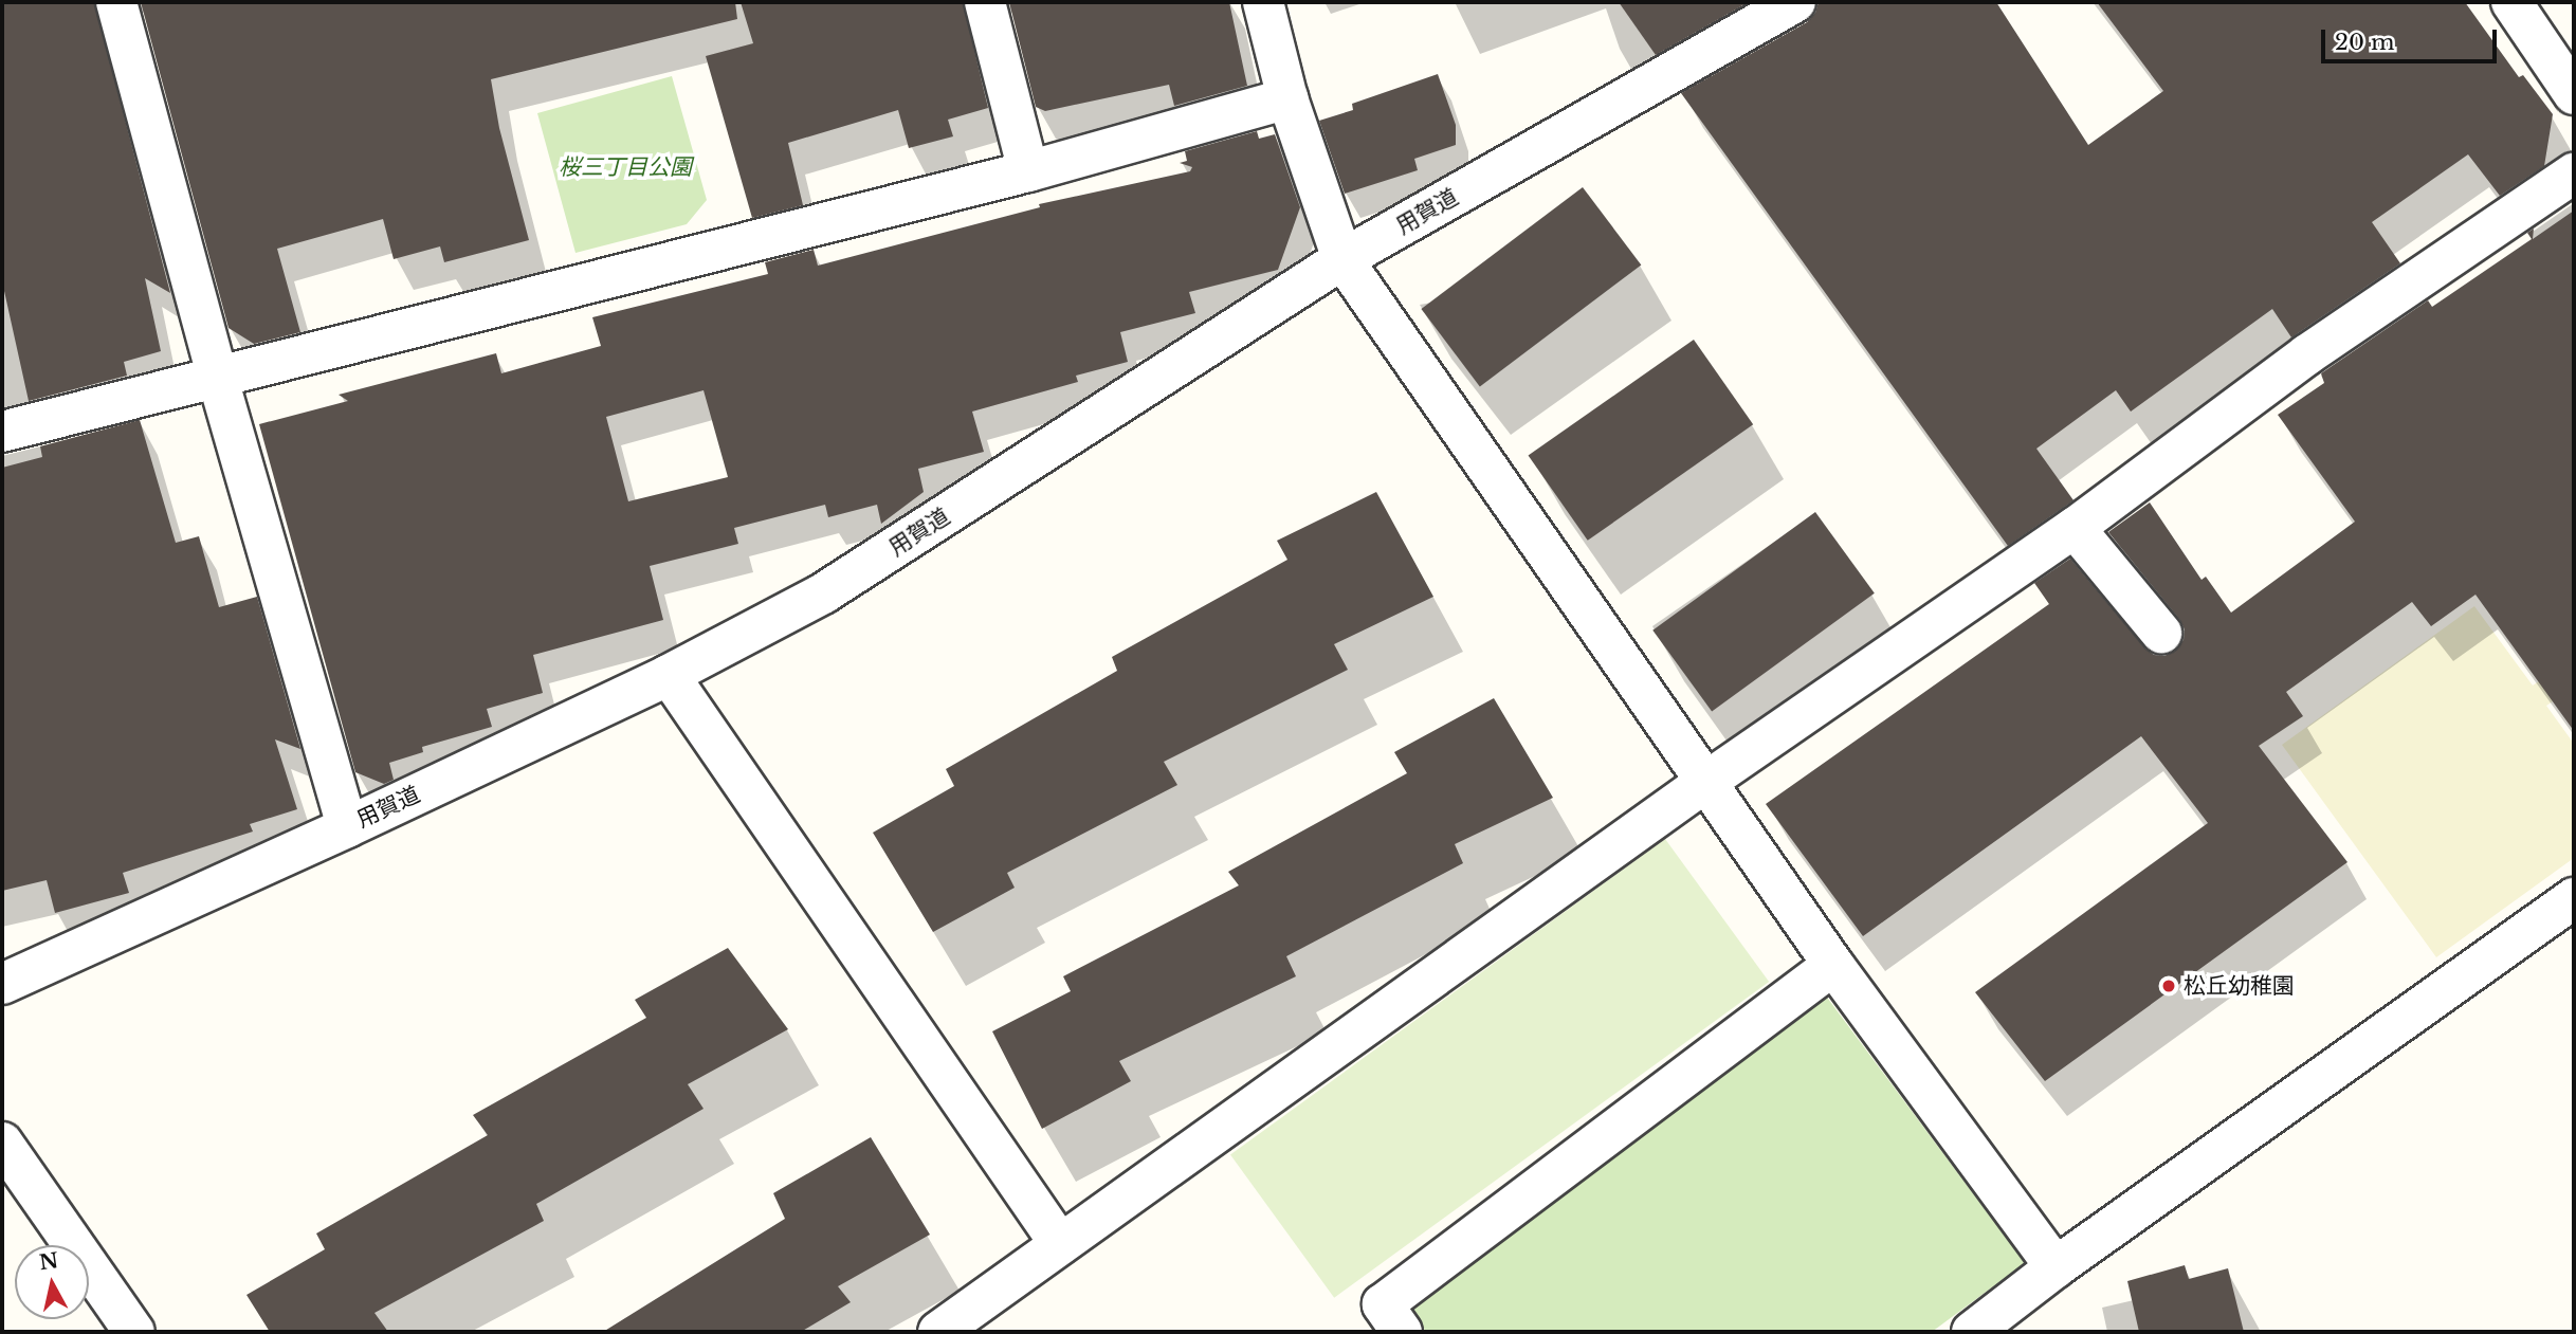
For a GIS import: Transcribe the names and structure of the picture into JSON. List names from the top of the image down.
{
  "streets": {
    "street": ["用賀道"]
  },
  "parks": ["桜三丁目公園"],
  "places": ["松丘幼稚園"],
  "scale_bar": "20 m",
  "north": "top"
}
